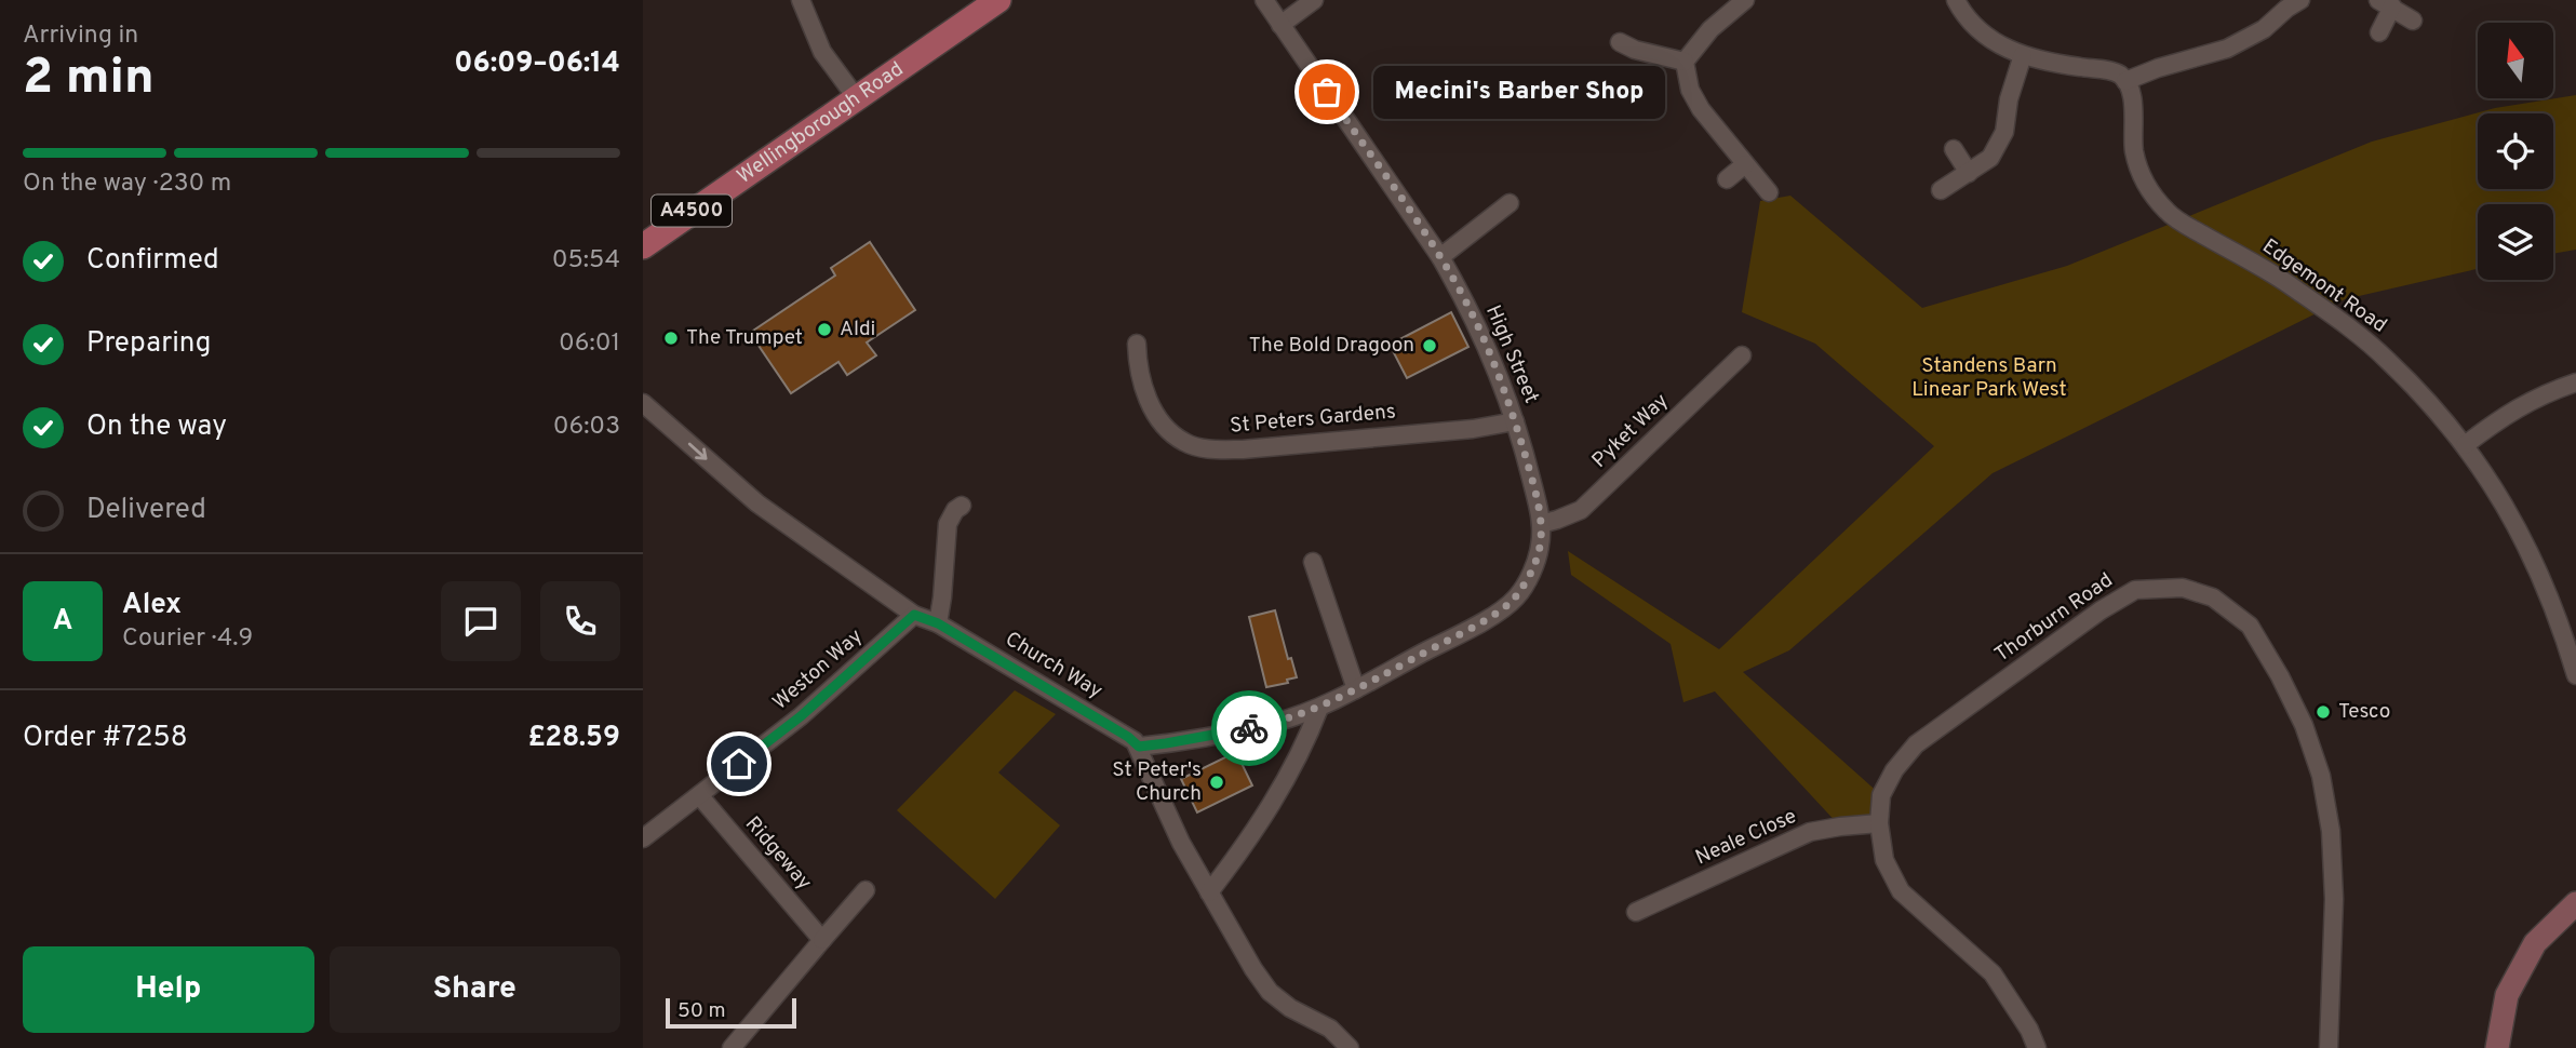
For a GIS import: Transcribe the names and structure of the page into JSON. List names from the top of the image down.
{
  "streets": {
    "main road": ["Wellingborough Road", "A4500"],
    "street": [
      "Edgemont Road",
      "High Street",
      "St Peters Gardens",
      "Pyket Way",
      "Thorburn Road",
      "Church Way",
      "Weston Way",
      "Neale Close",
      "Ridgeway"
    ]
  },
  "crossings": [
    ["High Street", "St Peters Gardens"],
    ["High Street", "Pyket Way"],
    ["High Street", "Church Way"],
    ["Thorburn Road", "Neale Close"],
    ["Church Way", "Weston Way"],
    ["Weston Way", "Ridgeway"]
  ],
  "one_way": ["Church Way"],
  "parks": ["Standens Barn Linear Park West"],
  "places": [
    "Mecini's Barber Shop",
    "Aldi",
    "The Trumpet",
    "The Bold Dragoon",
    "Tesco",
    "St Peter's Church"
  ],
  "scale_bar": "50 m",
  "north": "top",
  "page": {
    "heading": ["2 min", "Arriving in", "06:09–06:14"],
    "panel": [
      "Alex",
      "Courier · 4.9",
      "Order #7258",
      "£28.59"
    ],
    "bubble": "Mecini's Barber Shop",
    "bar": "On the way · 230 m",
    "list": [
      ["Confirmed", "05:54"],
      ["Preparing", "06:01"],
      ["On the way", "06:03"],
      "Delivered"
    ],
    "round": "A",
    "buttons": ["Help", "Share"],
    "scale": "50 m"
  }
}
